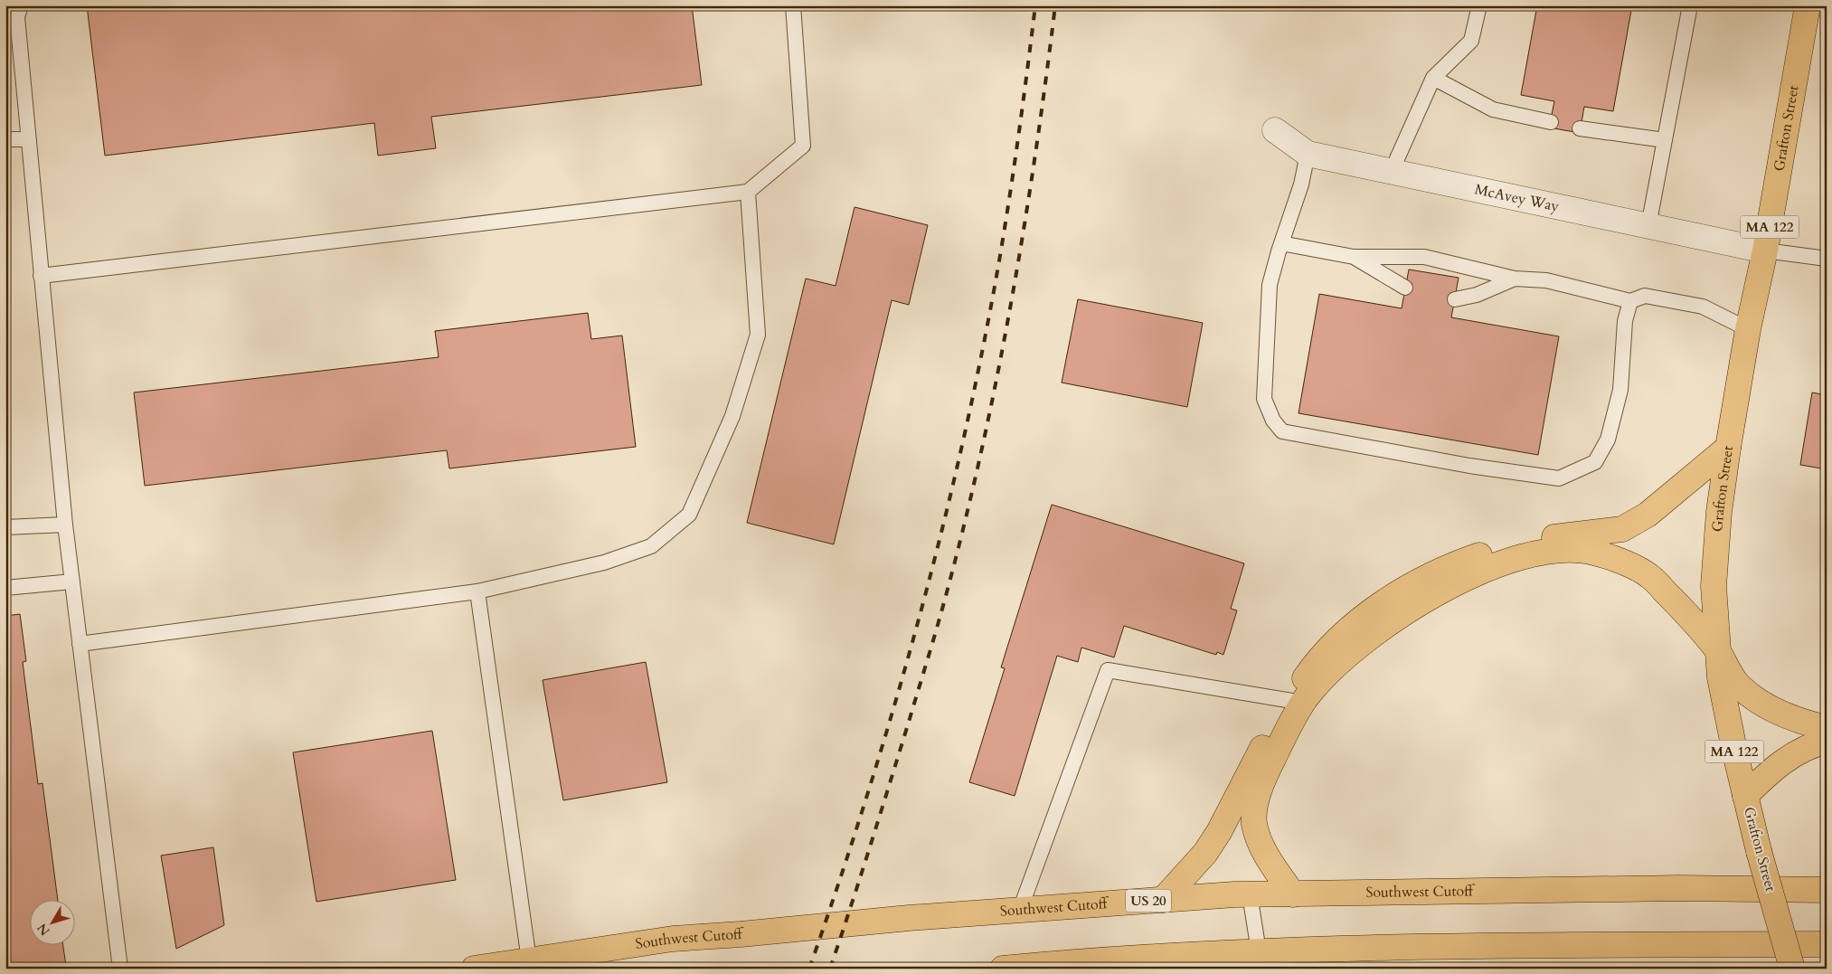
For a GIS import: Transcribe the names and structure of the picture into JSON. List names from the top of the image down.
{
  "streets": {
    "main road": [
      "Grafton Street",
      "MA 122",
      "Southwest Cutoff",
      "US 20"
    ],
    "street": ["McAvey Way"]
  },
  "crossings": [
    ["Grafton Street", "McAvey Way"]
  ],
  "north": "bottom left"
}
